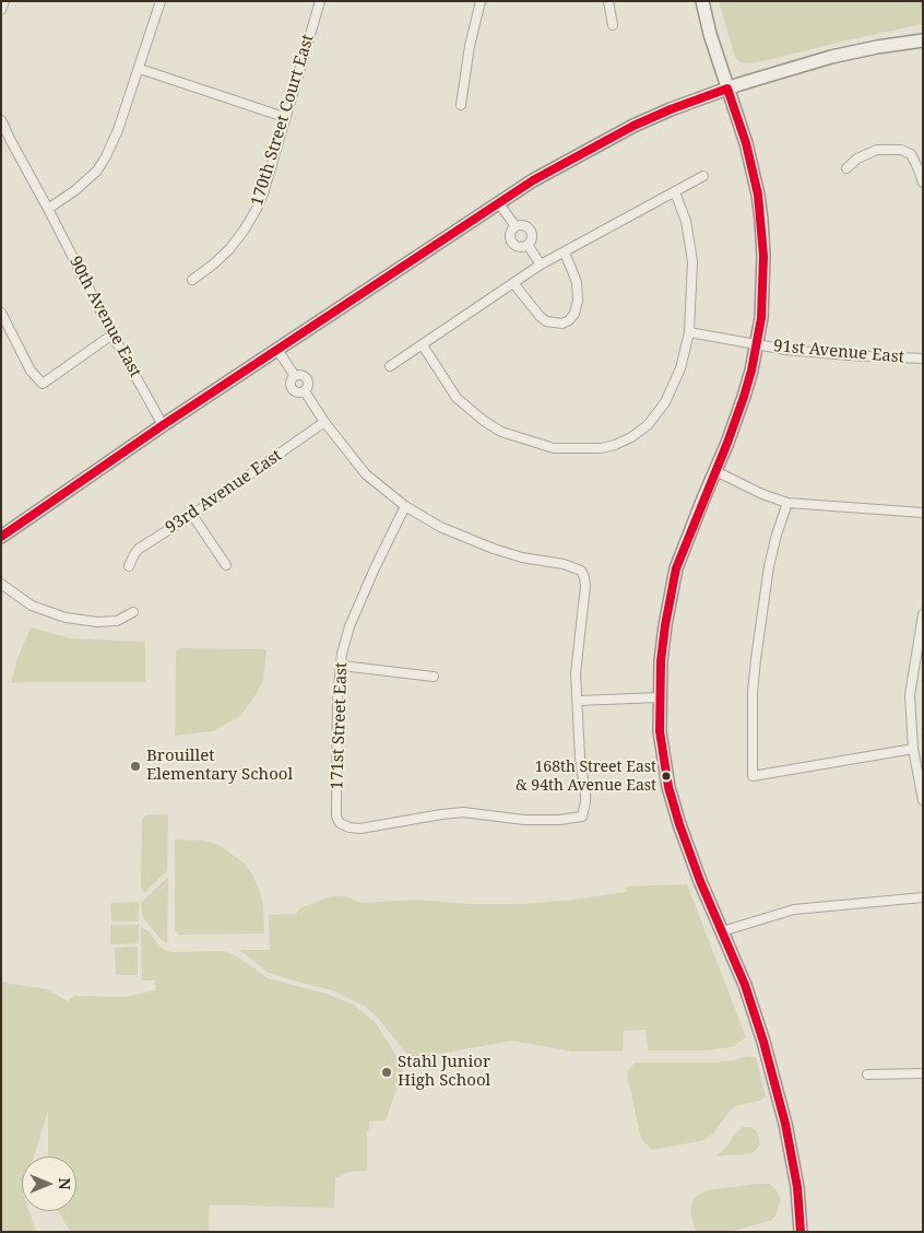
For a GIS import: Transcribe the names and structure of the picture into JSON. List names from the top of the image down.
{
  "streets": {
    "street": [
      "170th Street Court East",
      "90th Avenue East",
      "91st Avenue East",
      "93rd Avenue East",
      "171st Street East"
    ]
  },
  "places": ["Brouillet Elementary School", "168th Street East & 94th Avenue East", "Stahl Junior High School"],
  "north": "right"
}
